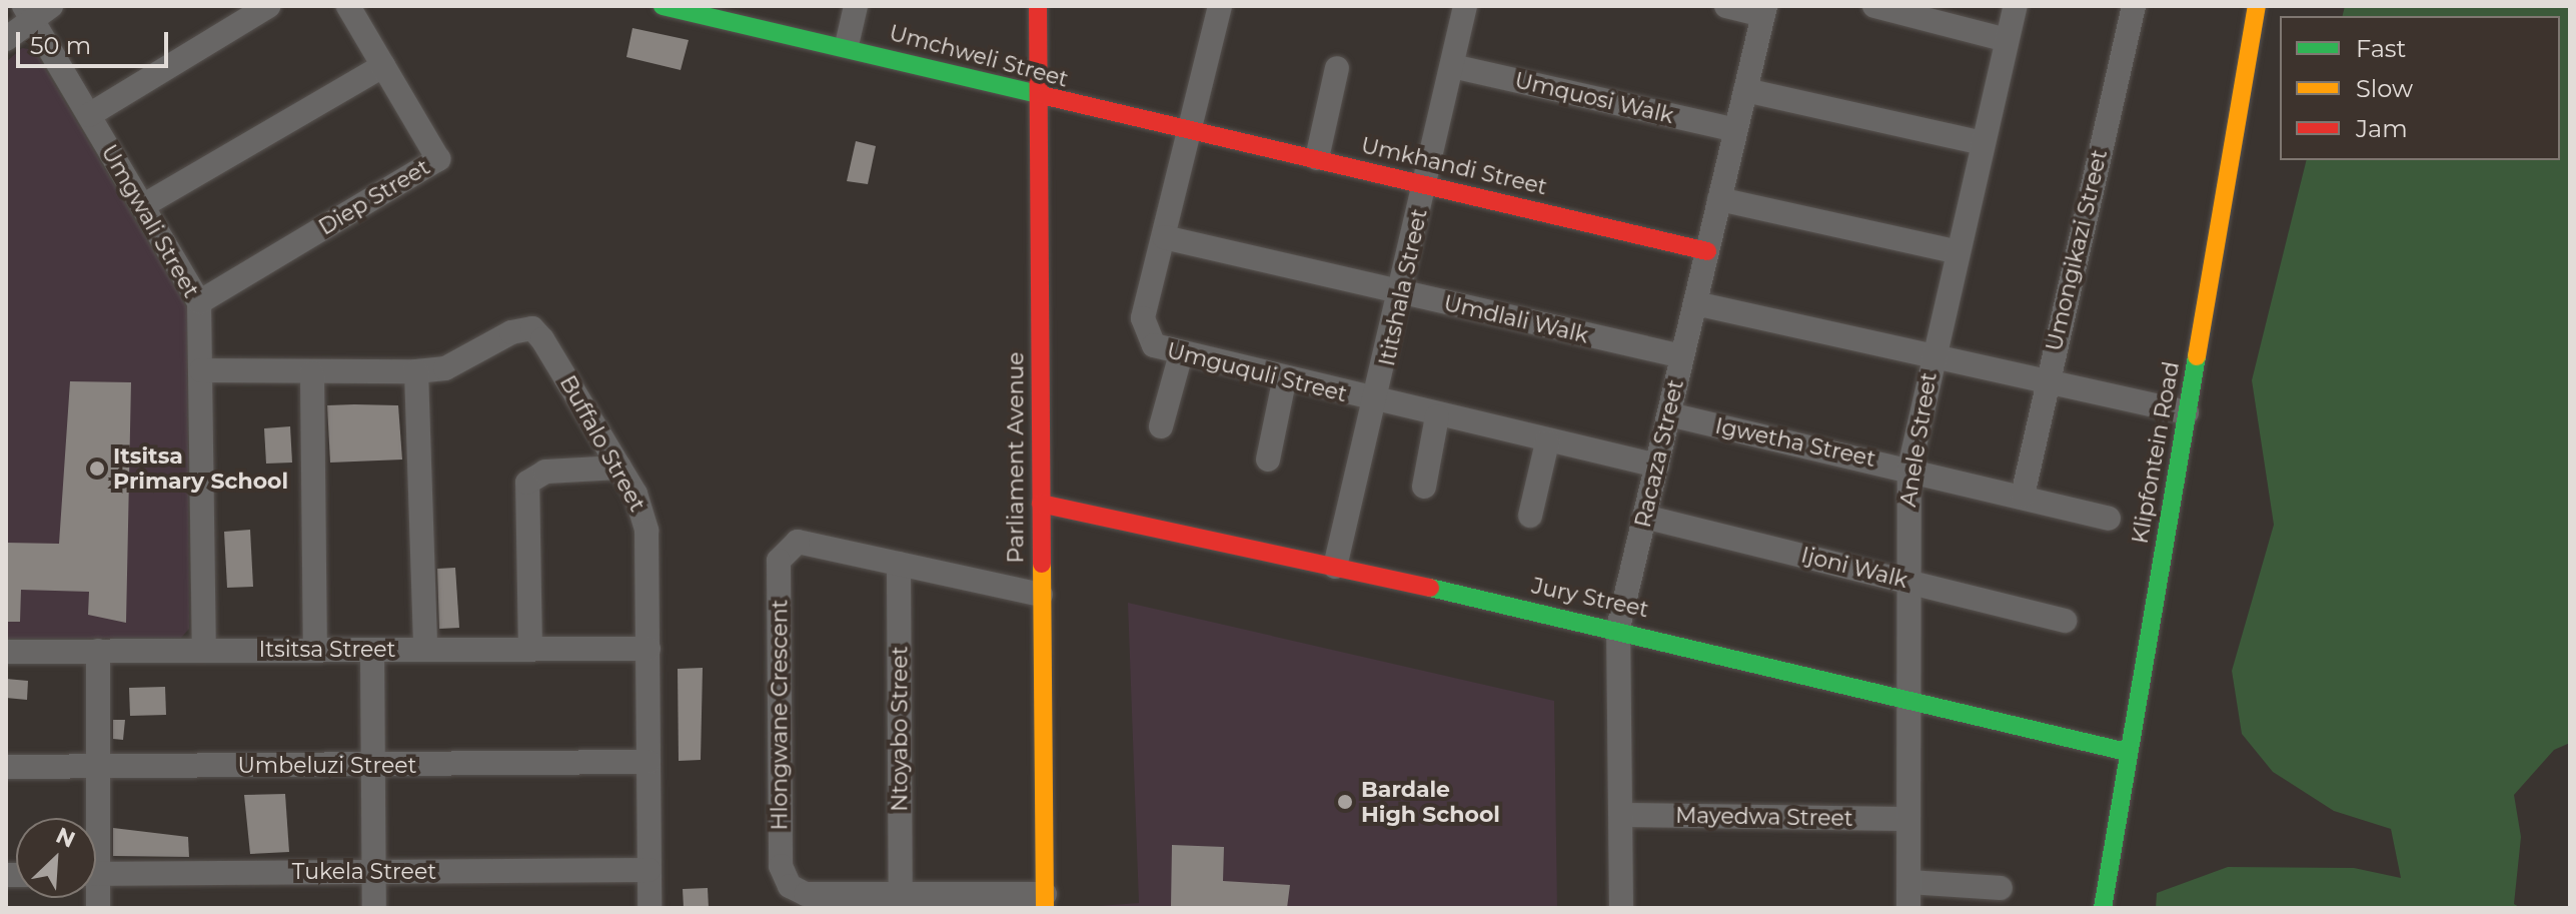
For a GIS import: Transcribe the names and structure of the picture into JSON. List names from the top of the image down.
{
  "streets": {
    "street": [
      "Umchweli Street",
      "Umquosi Walk",
      "Umkhandi Street",
      "Diep Street",
      "Umgwali Street",
      "Umongikazi Street",
      "Ititshala Street",
      "Umdlali Walk",
      "Umguquli Street",
      "Anele Street",
      "Igwetha Street",
      "Buffalo Street",
      "Klipfontein Road",
      "Racaza Street",
      "Parliament Avenue",
      "Ijoni Walk",
      "Jury Street",
      "Itsitsa Street",
      "Hlongwane Crescent",
      "Ntoyabo Street",
      "Umbeluzi Street",
      "Mayedwa Street",
      "Tukela Street"
    ]
  },
  "crossings": [
    ["Umchweli Street", "Umkhandi Street"],
    ["Umchweli Street", "Umguquli Street"],
    ["Umchweli Street", "Parliament Avenue"],
    ["Umquosi Walk", "Ititshala Street"],
    ["Umquosi Walk", "Racaza Street"],
    ["Umkhandi Street", "Ititshala Street"],
    ["Umkhandi Street", "Umguquli Street"],
    ["Umkhandi Street", "Racaza Street"],
    ["Diep Street", "Umgwali Street"],
    ["Umgwali Street", "Buffalo Street"],
    ["Umgwali Street", "Itsitsa Street"],
    ["Umongikazi Street", "Igwetha Street"],
    ["Ititshala Street", "Umdlali Walk"],
    ["Ititshala Street", "Umguquli Street"],
    ["Ititshala Street", "Jury Street"],
    ["Umdlali Walk", "Umguquli Street"],
    ["Umdlali Walk", "Racaza Street"],
    ["Umguquli Street", "Racaza Street"],
    ["Anele Street", "Igwetha Street"],
    ["Anele Street", "Ijoni Walk"],
    ["Anele Street", "Jury Street"],
    ["Anele Street", "Mayedwa Street"],
    ["Igwetha Street", "Racaza Street"],
    ["Buffalo Street", "Itsitsa Street"],
    ["Buffalo Street", "Umbeluzi Street"],
    ["Buffalo Street", "Tukela Street"],
    ["Klipfontein Road", "Jury Street"],
    ["Racaza Street", "Ijoni Walk"],
    ["Racaza Street", "Jury Street"],
    ["Racaza Street", "Mayedwa Street"],
    ["Parliament Avenue", "Jury Street"],
    ["Parliament Avenue", "Hlongwane Crescent"],
    ["Hlongwane Crescent", "Ntoyabo Street"]
  ],
  "places": ["Itsitsa Primary School", "Bardale High School"],
  "legend": ["Fast", "Slow", "Jam"],
  "scale_bar": "50 m",
  "north": "top right"
}
